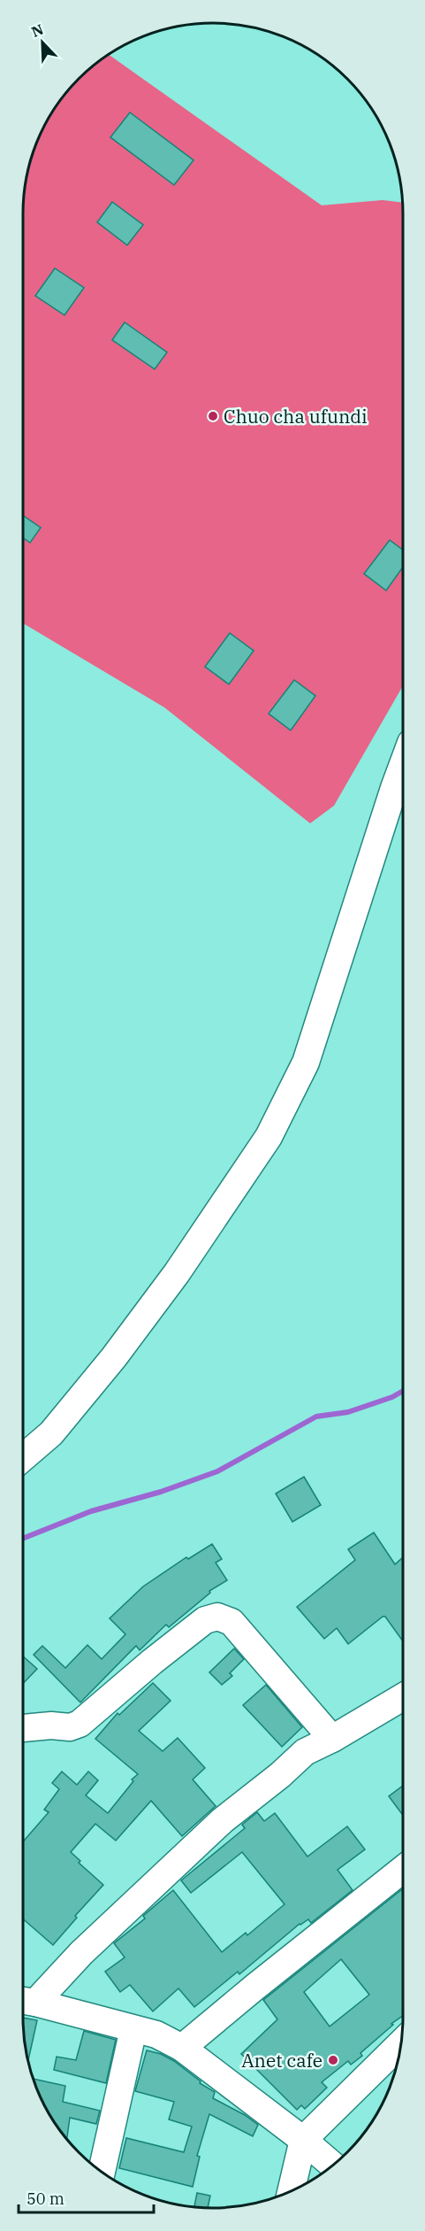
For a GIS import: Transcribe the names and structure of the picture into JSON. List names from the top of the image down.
{
  "places": ["Chuo cha ufundi", "Anet cafe"],
  "scale_bar": "50 m",
  "north": "top left"
}
